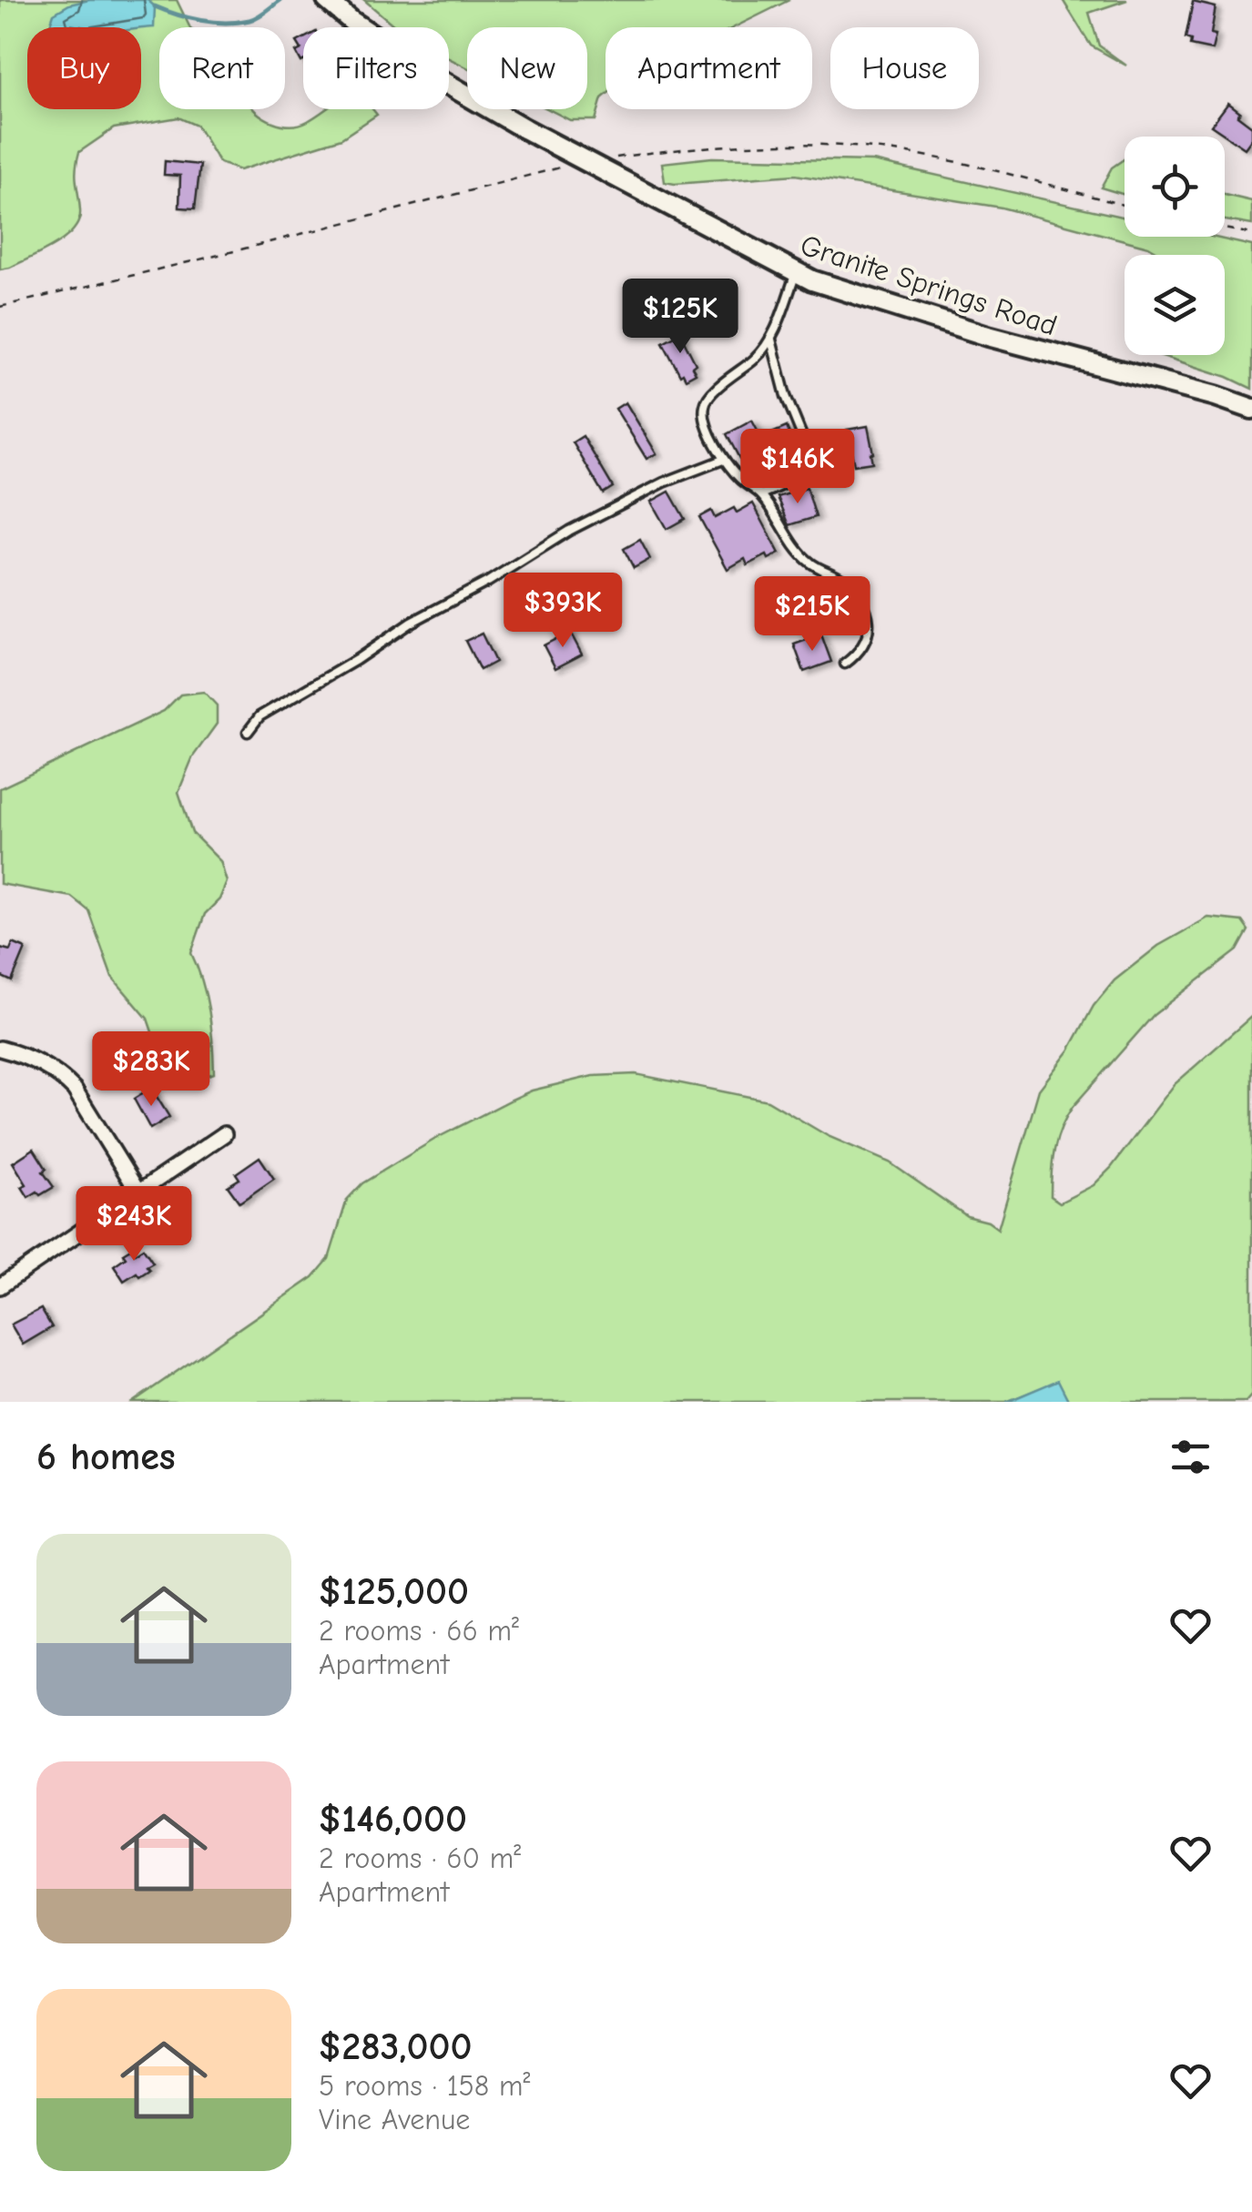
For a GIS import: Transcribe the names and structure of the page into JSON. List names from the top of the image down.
{
  "streets": {
    "street": ["Granite Springs Road"]
  },
  "page": {
    "chip": [
      "Buy",
      "Rent",
      "Filters",
      "New",
      "Apartment",
      "House"
    ],
    "price": [
      "$125K",
      "$146K",
      "$393K",
      "$215K",
      "$283K",
      "$243K"
    ],
    "heading": "6 homes",
    "list": [
      {
        "name": "$125,000",
        "note": "2 rooms · 66 m² · Apartment"
      },
      {
        "name": "$146,000",
        "note": "2 rooms · 60 m² · Apartment"
      },
      {
        "name": "$283,000",
        "note": "5 rooms · 158 m² · Vine Avenue"
      }
    ]
  }
}
